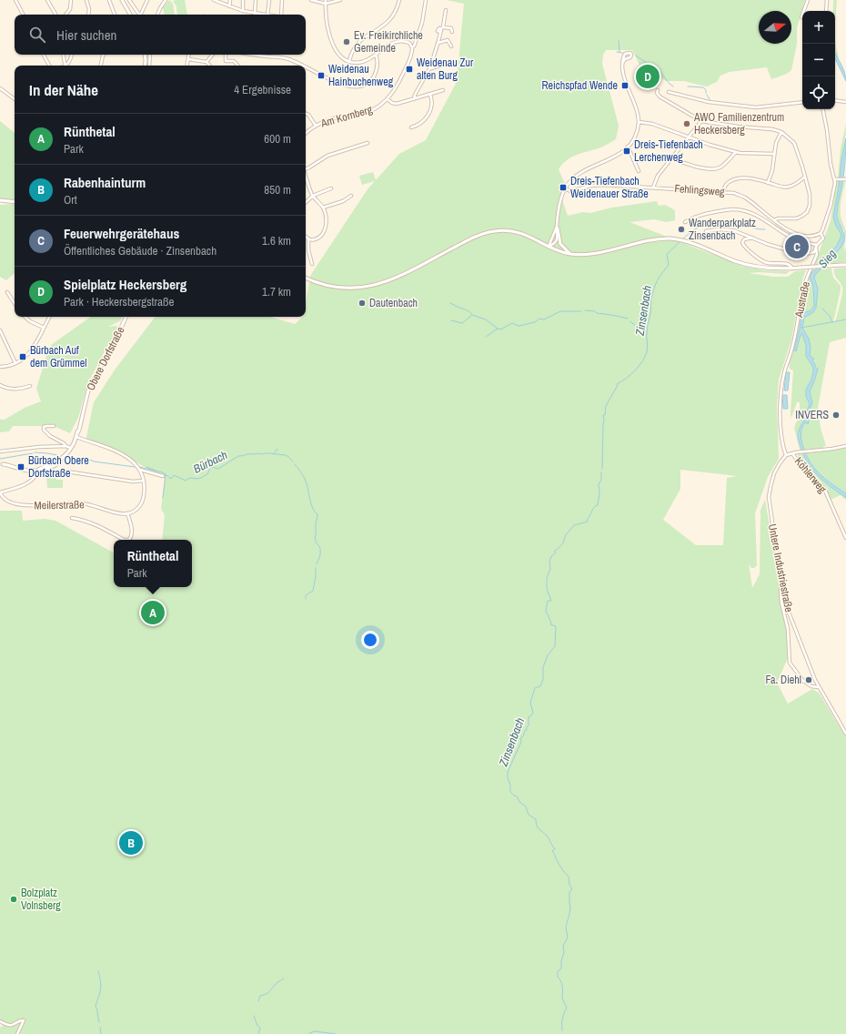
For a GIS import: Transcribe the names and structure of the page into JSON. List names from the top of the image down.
{
  "streets": {
    "street": [
      "Am Kornberg",
      "Fehlingsweg",
      "Austraße",
      "Obere Dorfstraße",
      "Köhlerweg",
      "Meilerstraße",
      "Untere Industriestraße"
    ]
  },
  "crossings": [
    ["Fehlingsweg", "Austraße"],
    ["Austraße", "Untere Industriestraße"]
  ],
  "water": ["Sieg", "Zinsenbach", "Bürbach"],
  "places": {
    "other": [
      "Ev. Freikirchliche Gemeinde",
      "AWO Familienzentrum Heckersberg",
      "Wanderparkplatz Zinsenbach",
      "Dautenbach",
      "INVERS",
      "Fa. Diehl",
      "Bolzplatz Volnsberg"
    ],
    "transit": [
      "Weidenau Zur alten Burg",
      "Weidenau Hainbuchenweg",
      "Reichspfad Wende",
      "Dreis-Tiefenbach Lerchenweg",
      "Dreis-Tiefenbach Weidenauer Straße",
      "Bürbach Auf dem Grümmel",
      "Bürbach Obere Dorfstraße"
    ]
  },
  "north": "right",
  "page": {
    "map_buttons": ["+", "−"],
    "search": "Hier suchen",
    "pins": [
      "D",
      "C",
      "A",
      "B"
    ],
    "heading": ["In der Nähe", "4 Ergebnisse"],
    "list": [
      {
        "mark": "A",
        "name": "Rünthetal",
        "note": "Park",
        "value": "600 m"
      },
      {
        "mark": "B",
        "name": "Rabenhainturm",
        "note": "Ort",
        "value": "850 m"
      },
      {
        "mark": "C",
        "name": "Feuerwehrgerätehaus",
        "note": "Öffentliches Gebäude · Zinsenbach",
        "value": "1.6 km"
      },
      {
        "mark": "D",
        "name": "Spielplatz Heckersberg",
        "note": "Park · Heckersbergstraße",
        "value": "1.7 km"
      }
    ],
    "popup": ["Rünthetal", "Park"]
  }
}
